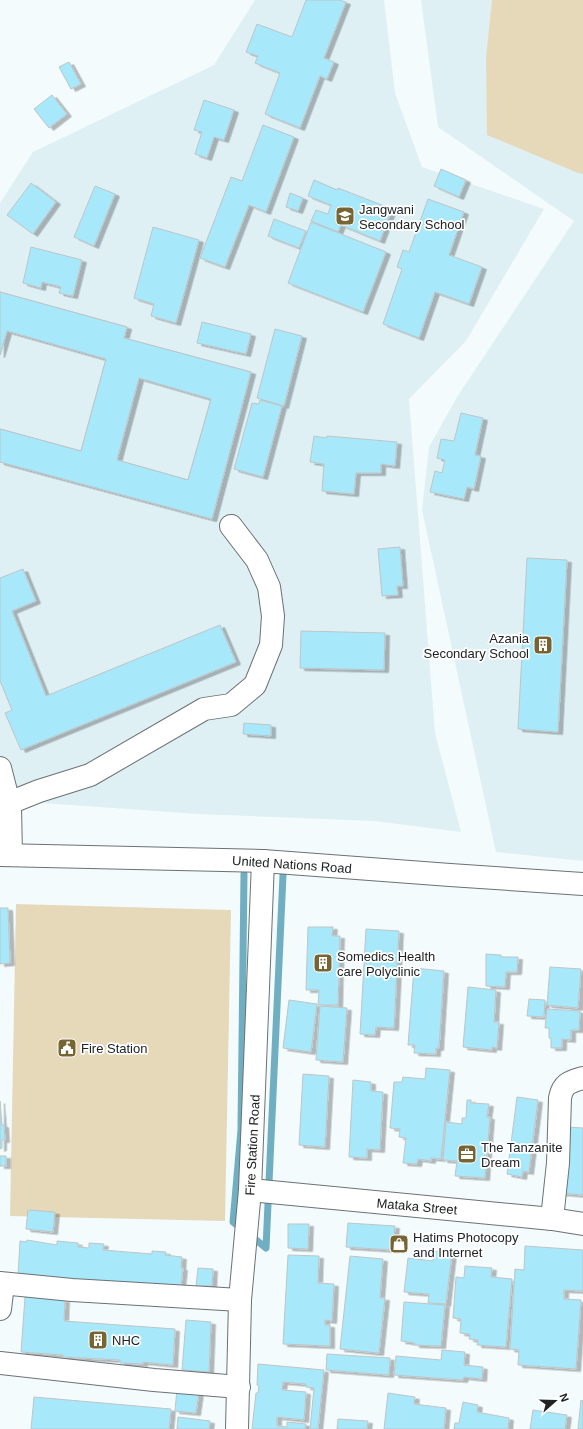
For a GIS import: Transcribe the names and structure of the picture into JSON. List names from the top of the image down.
{
  "streets": {
    "street": ["United Nations Road", "Fire Station Road", "Mataka Street"]
  },
  "crossings": [
    ["United Nations Road", "Fire Station Road"],
    ["Fire Station Road", "Mataka Street"]
  ],
  "places": {
    "school or university": ["Jangwani Secondary School"],
    "building": ["Azania Secondary School", "Somedics Health care Polyclinic", "NHC"],
    "public building": ["Fire Station"],
    "office": ["The Tanzanite Dream"],
    "shop": ["Hatims Photocopy and Internet"]
  },
  "north": "right"
}
